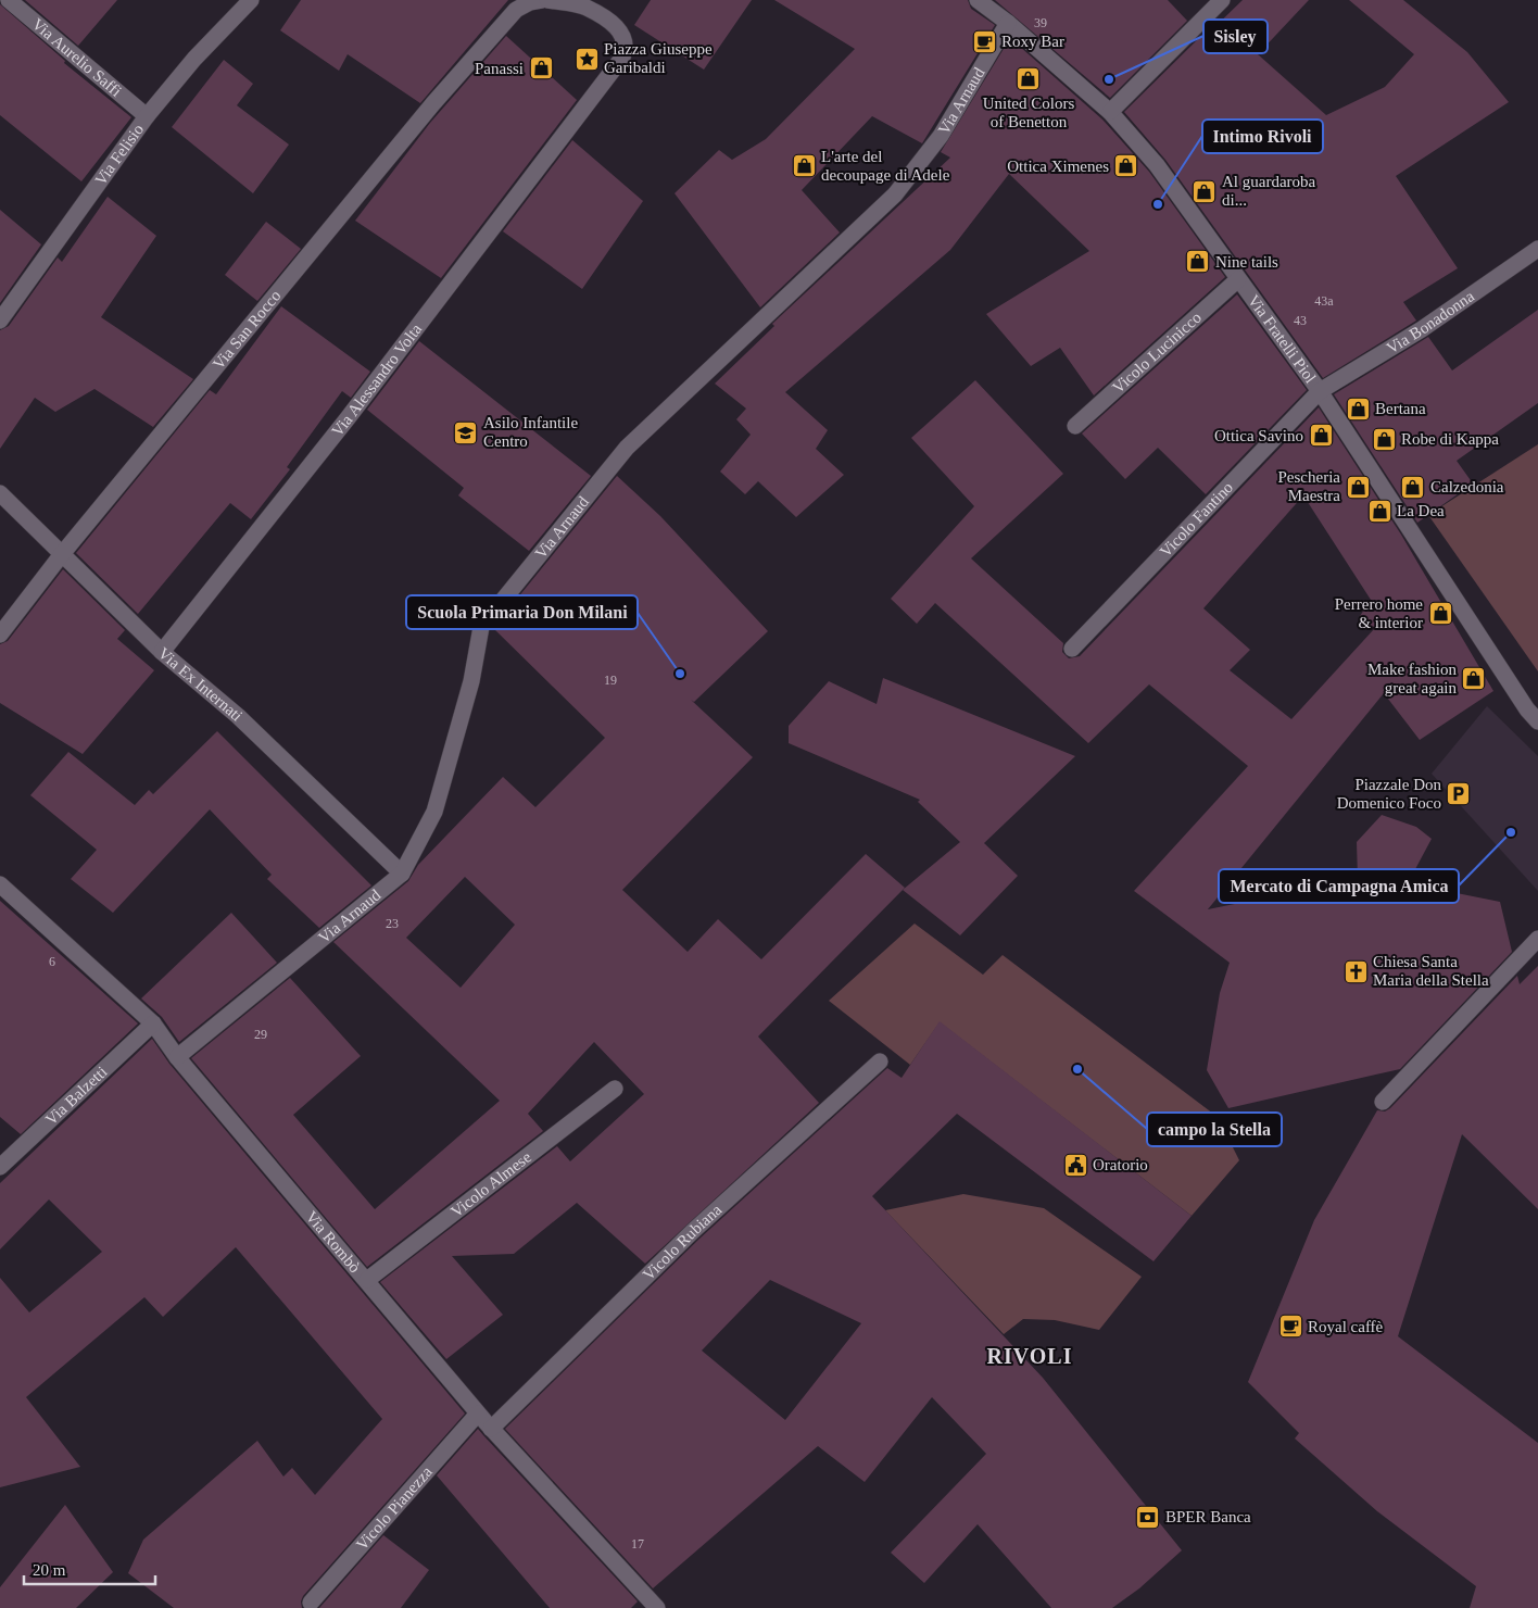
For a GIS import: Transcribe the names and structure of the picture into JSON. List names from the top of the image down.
{
  "streets": {
    "street": [
      "Via Aurelio Saffi",
      "Via Arnaud",
      "Via Felisio",
      "Via Bonadonna",
      "Via San Rocco",
      "Via Fratelli Piol",
      "Vicolo Lucinicco",
      "Via Alessandro Volta",
      "Vicolo Fantino",
      "Via Ex Internati",
      "Via Balzetti",
      "Vicolo Almese",
      "Via Rombò",
      "Vicolo Rubiana",
      "Vicolo Pianezza"
    ]
  },
  "crossings": [
    ["Via Aurelio Saffi", "Via Felisio"],
    ["Via Arnaud", "Via Fratelli Piol"],
    ["Via Arnaud", "Via Ex Internati"],
    ["Via Arnaud", "Via Rombò"],
    ["Via Bonadonna", "Via Fratelli Piol"],
    ["Via Bonadonna", "Vicolo Fantino"],
    ["Via San Rocco", "Via Ex Internati"],
    ["Via Fratelli Piol", "Vicolo Lucinicco"],
    ["Via Fratelli Piol", "Vicolo Fantino"],
    ["Via Alessandro Volta", "Via Ex Internati"],
    ["Via Balzetti", "Via Rombò"],
    ["Vicolo Almese", "Via Rombò"],
    ["Via Rombò", "Vicolo Rubiana"],
    ["Via Rombò", "Vicolo Pianezza"]
  ],
  "districts": ["RIVOLI"],
  "places": {
    "cafe": ["Roxy Bar", "Royal caffè"],
    "place": ["Piazza Giuseppe Garibaldi"],
    "shop": [
      "Panassi",
      "United Colors of Benetton",
      "L'arte del decoupage di Adele",
      "Ottica Ximenes",
      "Al guardaroba di...",
      "Nine tails",
      "Bertana",
      "Ottica Savino",
      "Robe di Kappa",
      "Pescheria Maestra",
      "Calzedonia",
      "La Dea",
      "Perrero home & interior",
      "Make fashion great again"
    ],
    "other": [
      "Sisley",
      "Intimo Rivoli",
      "Scuola Primaria Don Milani",
      "Mercato di Campagna Amica",
      "campo la Stella"
    ],
    "school or university": ["Asilo Infantile Centro"],
    "parking": ["Piazzale Don Domenico Foco"],
    "church": ["Chiesa Santa Maria della Stella"],
    "public building": ["Oratorio"],
    "bank": ["BPER Banca"]
  },
  "house_numbers": [
    "39",
    "43a",
    "43",
    "19",
    "23",
    "6",
    "29",
    "17"
  ],
  "scale_bar": "20 m"
}
